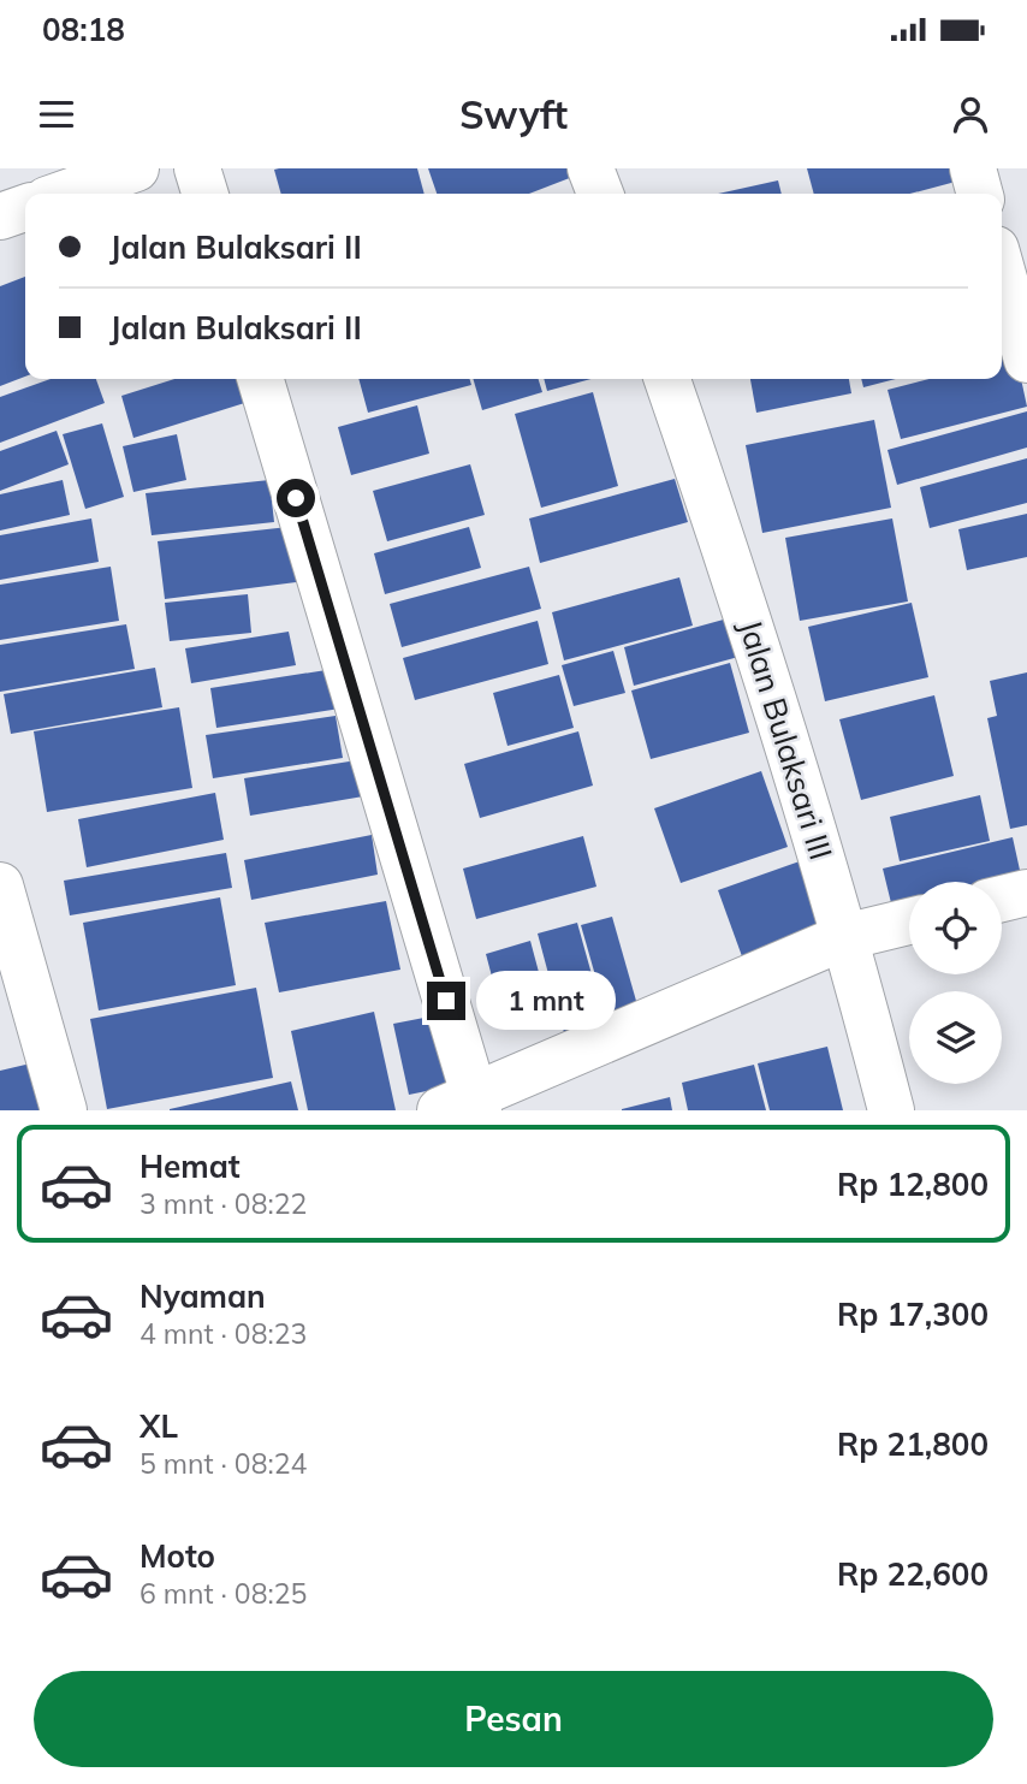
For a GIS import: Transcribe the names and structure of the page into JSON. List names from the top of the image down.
{
  "streets": {
    "street": ["Jalan Bulaksari III"]
  },
  "page": {
    "status": "08:18",
    "header": "Swyft",
    "banner": ["Jalan Bulaksari II", "Jalan Bulaksari II"],
    "bubble": "1 mnt",
    "list": [
      {
        "name": "Hemat",
        "note": "3 mnt · 08:22",
        "value": "Rp 12,800"
      },
      {
        "name": "Nyaman",
        "note": "4 mnt · 08:23",
        "value": "Rp 17,300"
      },
      {
        "name": "XL",
        "note": "5 mnt · 08:24",
        "value": "Rp 21,800"
      },
      {
        "name": "Moto",
        "note": "6 mnt · 08:25",
        "value": "Rp 22,600"
      }
    ],
    "buttons": "Pesan"
  }
}
